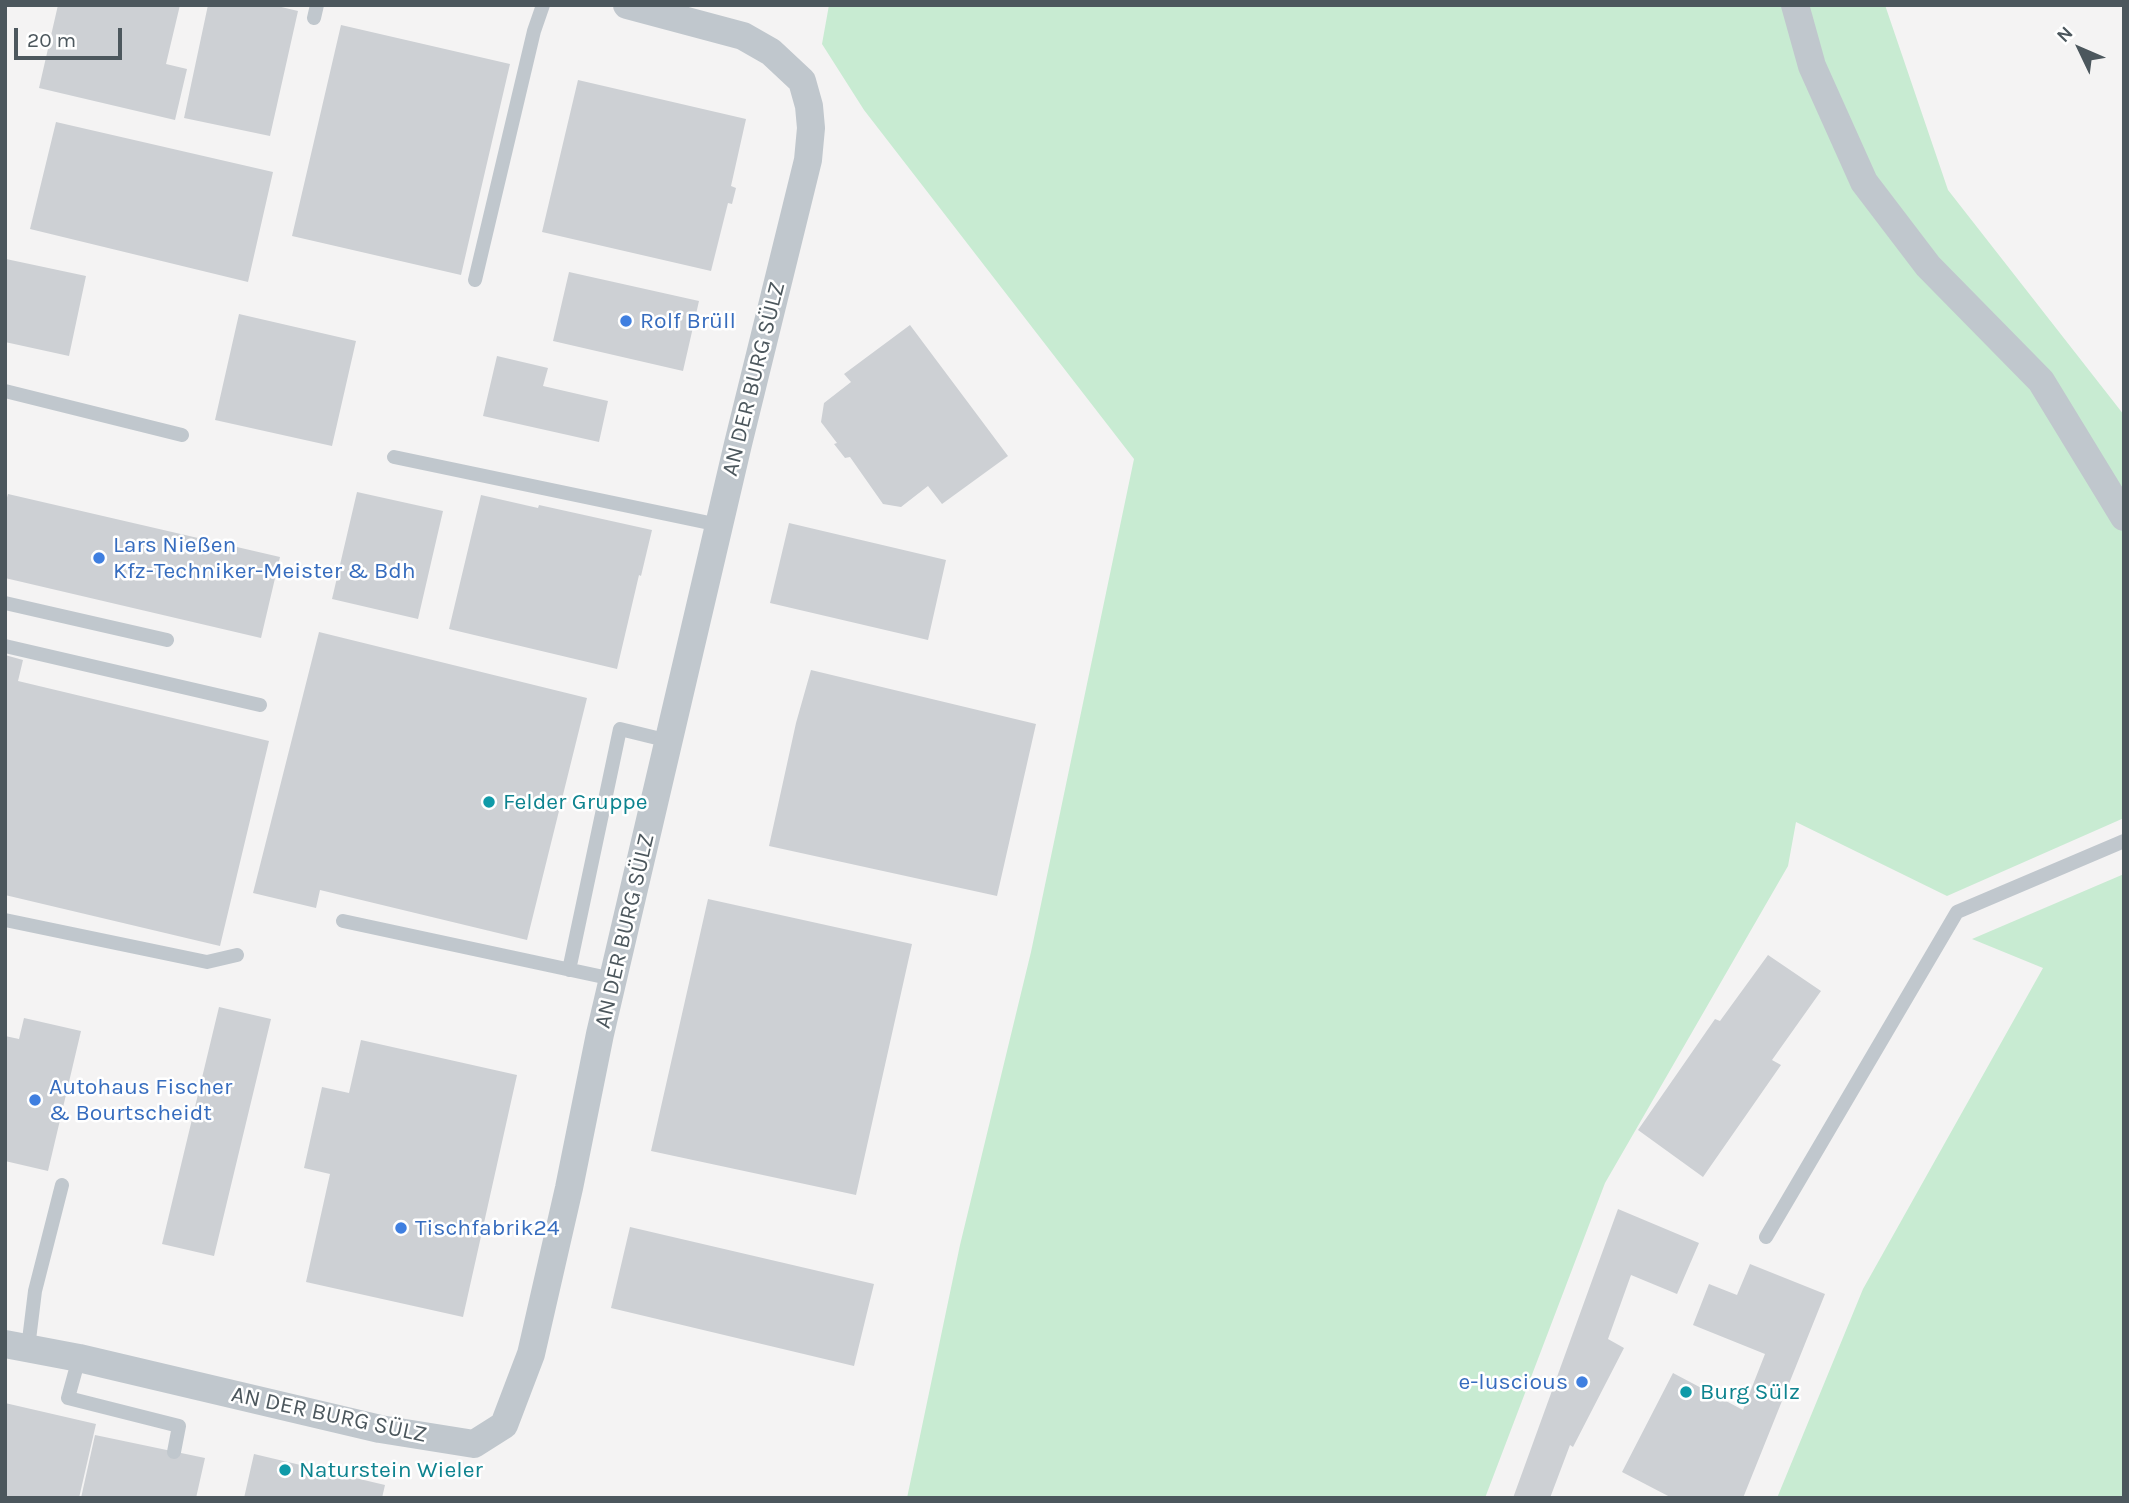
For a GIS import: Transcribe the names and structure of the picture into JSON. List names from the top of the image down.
{
  "streets": {
    "street": ["AN DER BURG SÜLZ"]
  },
  "places": [
    "Rolf Brüll",
    "Lars Nießen Kfz-Techniker-Meister & Bdh",
    "Felder Gruppe",
    "Autohaus Fischer & Bourtscheidt",
    "Tischfabrik24",
    "e-luscious",
    "Burg Sülz",
    "Naturstein Wieler"
  ],
  "scale_bar": "20 m",
  "north": "top left"
}
